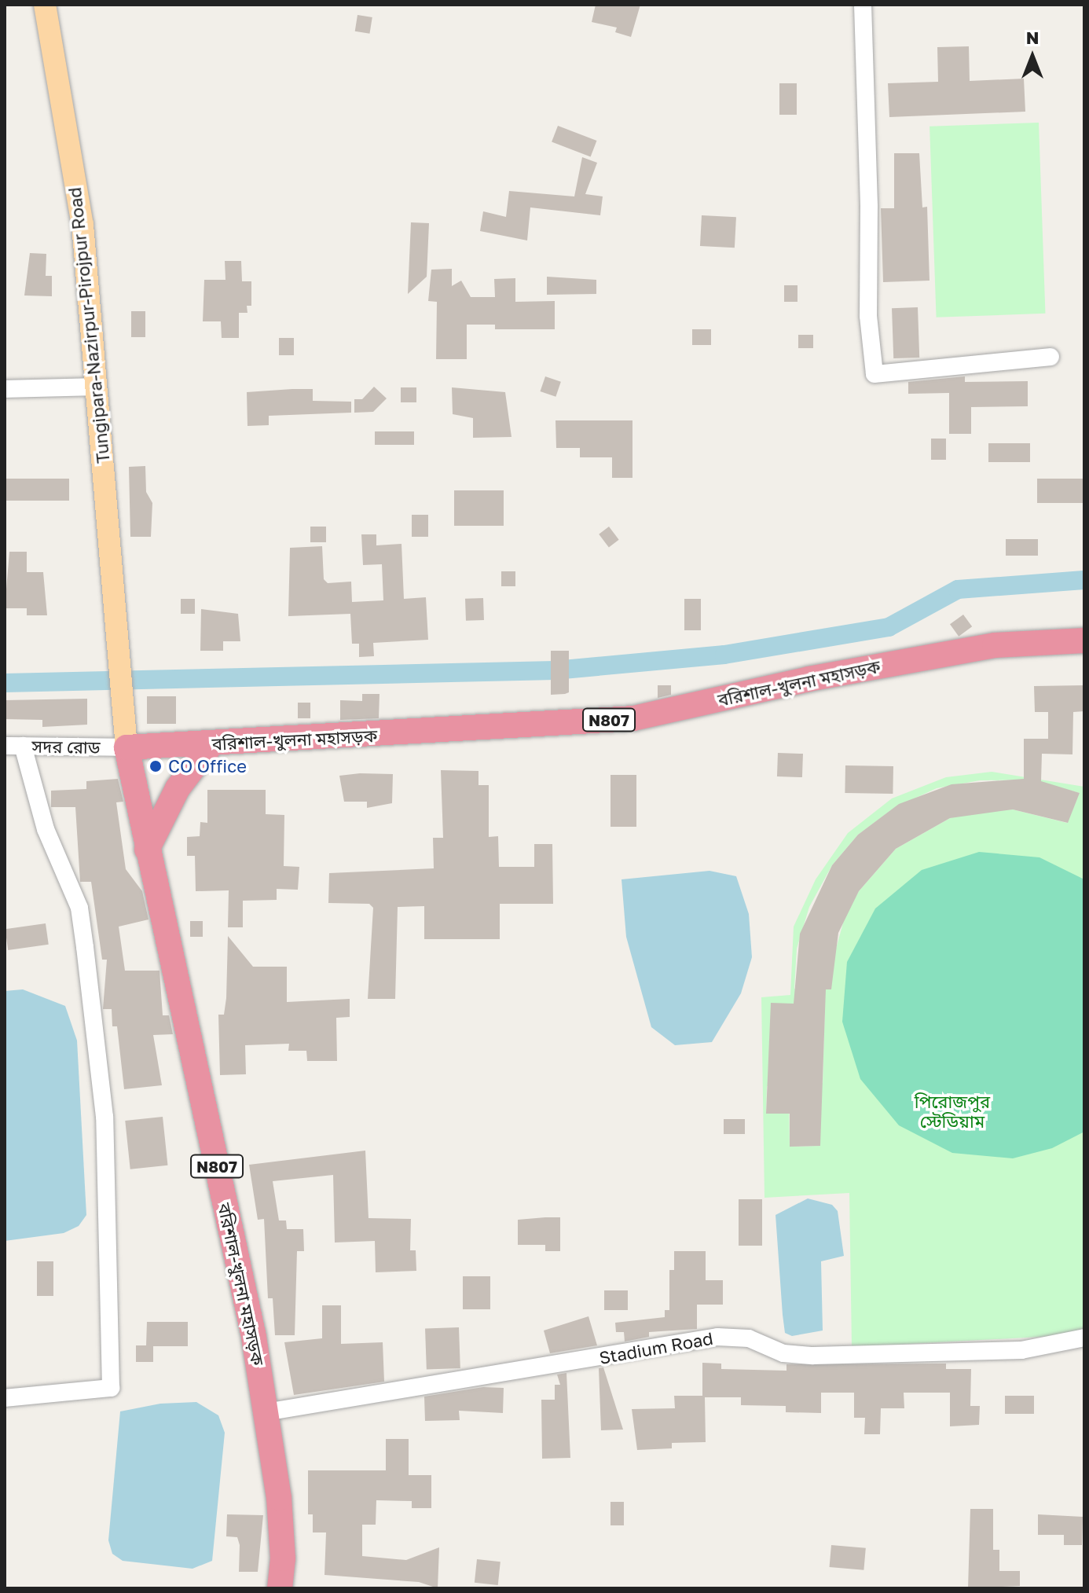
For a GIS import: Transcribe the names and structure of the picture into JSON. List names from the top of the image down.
{
  "streets": {
    "highway": ["বরিশাল-খুলনা মহাসড়ক", "N807"],
    "main road": ["Tungipara-Nazirpur-Pirojpur Road"],
    "street": ["সদর রোড", "Stadium Road"]
  },
  "crossings": [
    ["Tungipara-Nazirpur-Pirojpur Road", "বরিশাল-খুলনা মহাসড়ক"],
    ["Tungipara-Nazirpur-Pirojpur Road", "সদর রোড"],
    ["বরিশাল-খুলনা মহাসড়ক", "সদর রোড"],
    ["বরিশাল-খুলনা মহাসড়ক", "Stadium Road"]
  ],
  "parks": ["পিরোজপুর স্টেডিয়াম"],
  "places": ["CO Office"],
  "north": "top"
}
